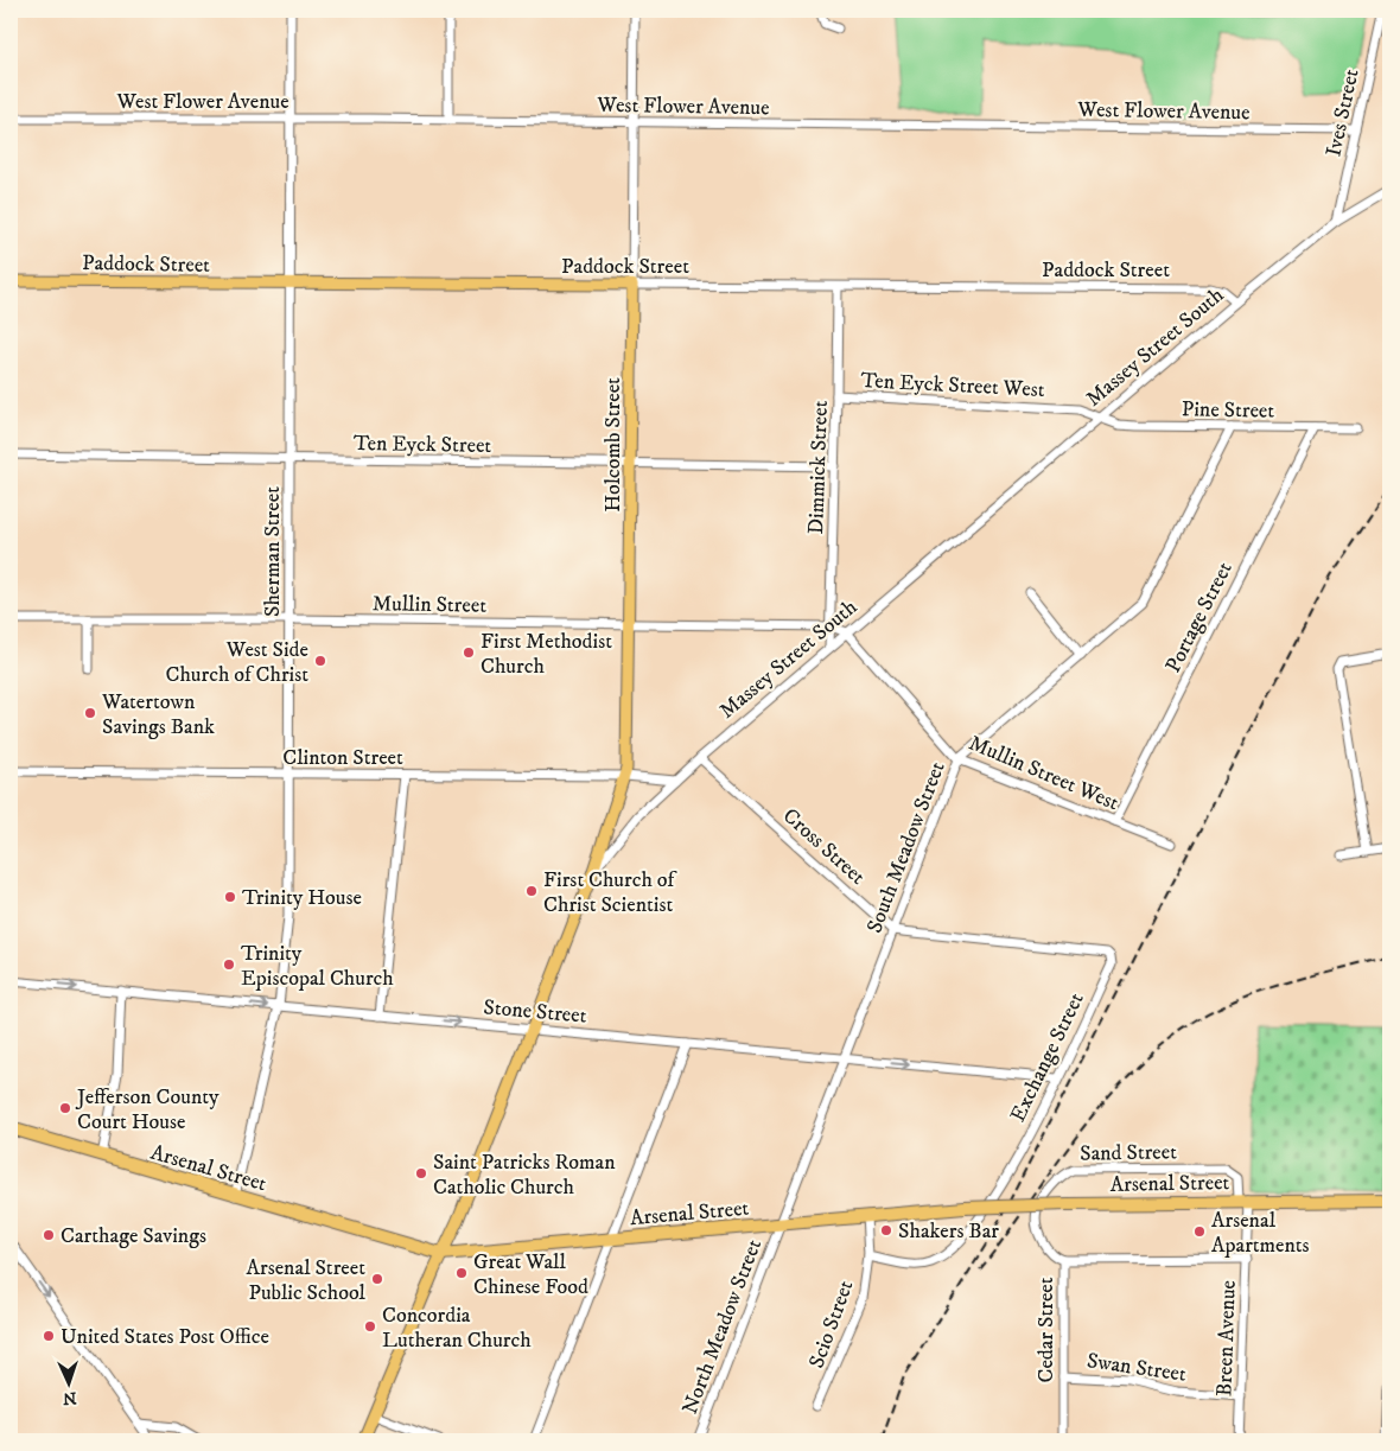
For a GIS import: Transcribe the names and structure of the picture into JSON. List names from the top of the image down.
{
  "streets": {
    "highway": ["Arsenal Street"],
    "main road": ["Paddock Street", "Massey Street South", "Holcomb Street"],
    "street": [
      "West Flower Avenue",
      "Ives Street",
      "Ten Eyck Street West",
      "Pine Street",
      "Ten Eyck Street",
      "Dimmick Street",
      "Sherman Street",
      "Mullin Street",
      "Portage Street",
      "Clinton Street",
      "Mullin Street West",
      "Cross Street",
      "South Meadow Street",
      "Stone Street",
      "Exchange Street",
      "Sand Street",
      "Scio Street",
      "North Meadow Street",
      "Cedar Street",
      "Breen Avenue",
      "Swan Street"
    ]
  },
  "crossings": [
    ["West Flower Avenue", "Ives Street"],
    ["West Flower Avenue", "Holcomb Street"],
    ["West Flower Avenue", "Sherman Street"],
    ["Ives Street", "Massey Street South"],
    ["Paddock Street", "Massey Street South"],
    ["Paddock Street", "Holcomb Street"],
    ["Paddock Street", "Dimmick Street"],
    ["Paddock Street", "Sherman Street"],
    ["Massey Street South", "Ten Eyck Street West"],
    ["Massey Street South", "Pine Street"],
    ["Massey Street South", "Holcomb Street"],
    ["Massey Street South", "Dimmick Street"],
    ["Massey Street South", "Mullin Street"],
    ["Massey Street South", "Clinton Street"],
    ["Massey Street South", "Mullin Street West"],
    ["Massey Street South", "Cross Street"],
    ["Massey Street South", "Stone Street"],
    ["Massey Street South", "Arsenal Street"],
    ["Ten Eyck Street West", "Pine Street"],
    ["Ten Eyck Street West", "Dimmick Street"],
    ["Pine Street", "Portage Street"],
    ["Pine Street", "South Meadow Street"],
    ["Ten Eyck Street", "Holcomb Street"],
    ["Ten Eyck Street", "Dimmick Street"],
    ["Ten Eyck Street", "Sherman Street"],
    ["Holcomb Street", "Mullin Street"],
    ["Holcomb Street", "Clinton Street"],
    ["Dimmick Street", "Mullin Street"],
    ["Sherman Street", "Mullin Street"],
    ["Sherman Street", "Clinton Street"],
    ["Sherman Street", "Stone Street"],
    ["Sherman Street", "Arsenal Street"],
    ["Mullin Street", "Mullin Street West"],
    ["Portage Street", "Mullin Street West"],
    ["Mullin Street West", "South Meadow Street"],
    ["Cross Street", "South Meadow Street"],
    ["Cross Street", "Exchange Street"],
    ["South Meadow Street", "Stone Street"],
    ["South Meadow Street", "Exchange Street"],
    ["South Meadow Street", "Arsenal Street"],
    ["South Meadow Street", "North Meadow Street"],
    ["Stone Street", "Exchange Street"],
    ["Exchange Street", "Scio Street"],
    ["Sand Street", "Arsenal Street"],
    ["Sand Street", "Cedar Street"],
    ["Sand Street", "Breen Avenue"],
    ["Arsenal Street", "Scio Street"],
    ["Arsenal Street", "North Meadow Street"],
    ["Arsenal Street", "Breen Avenue"],
    ["Cedar Street", "Breen Avenue"],
    ["Cedar Street", "Swan Street"],
    ["Breen Avenue", "Swan Street"]
  ],
  "one_way": ["Stone Street"],
  "places": [
    "First Methodist Church",
    "West Side Church of Christ",
    "Watertown Savings Bank",
    "First Church of Christ Scientist",
    "Trinity House",
    "Trinity Episcopal Church",
    "Jefferson County Court House",
    "Saint Patricks Roman Catholic Church",
    "Shakers Bar",
    "Arsenal Apartments",
    "Carthage Savings",
    "Great Wall Chinese Food",
    "Arsenal Street Public School",
    "Concordia Lutheran Church",
    "United States Post Office"
  ],
  "north": "bottom"
}
